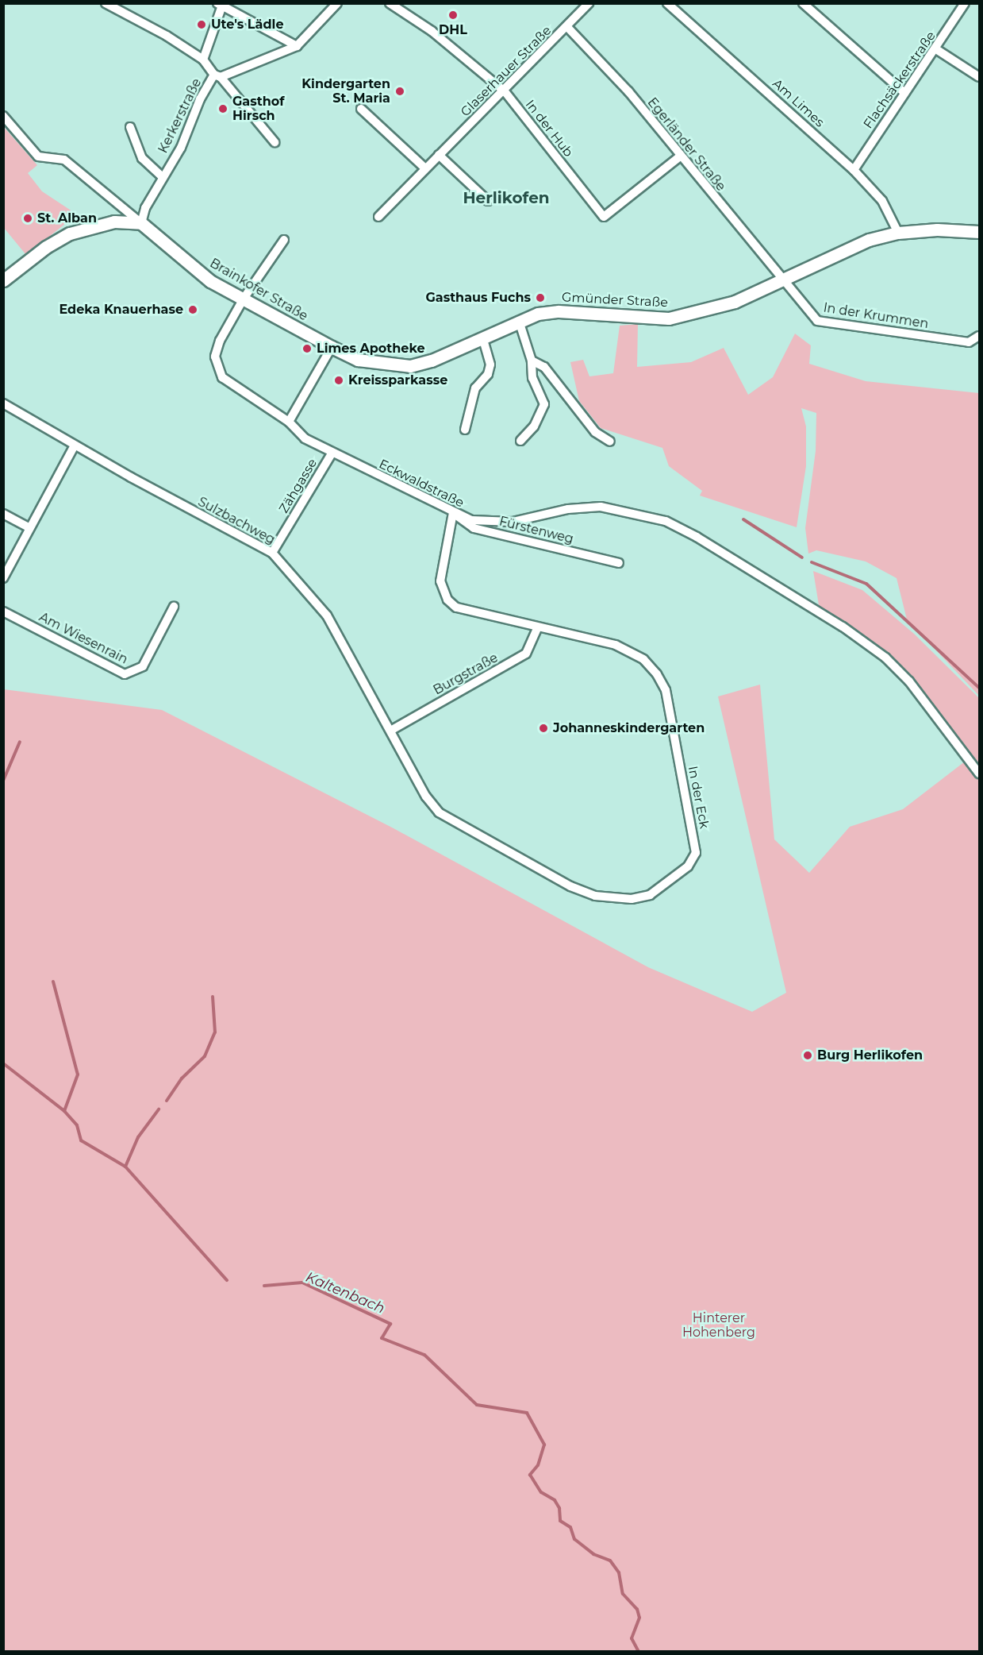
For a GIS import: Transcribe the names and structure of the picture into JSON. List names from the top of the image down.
{
  "streets": {
    "main road": ["Brainkofer Straße", "Gmünder Straße"],
    "street": [
      "Glaserhauer Straße",
      "Flachsäckerstraße",
      "Am Limes",
      "Kerkerstraße",
      "In der Hub",
      "Egerländer Straße",
      "In der Krummen",
      "Eckwaldstraße",
      "Zähgasse",
      "Sulzbachweg",
      "Fürstenweg",
      "Am Wiesenrain",
      "Burgstraße",
      "In der Eck"
    ]
  },
  "crossings": [
    ["Glaserhauer Straße", "In der Hub"],
    ["Glaserhauer Straße", "Egerländer Straße"],
    ["Flachsäckerstraße", "Am Limes"],
    ["Am Limes", "Gmünder Straße"],
    ["Kerkerstraße", "Brainkofer Straße"],
    ["In der Hub", "Egerländer Straße"],
    ["Egerländer Straße", "Gmünder Straße"],
    ["Egerländer Straße", "In der Krummen"],
    ["Brainkofer Straße", "Gmünder Straße"],
    ["Brainkofer Straße", "Zähgasse"],
    ["Gmünder Straße", "In der Krummen"],
    ["Eckwaldstraße", "Zähgasse"],
    ["Eckwaldstraße", "Fürstenweg"],
    ["Eckwaldstraße", "In der Eck"],
    ["Zähgasse", "Sulzbachweg"],
    ["Sulzbachweg", "Burgstraße"],
    ["Sulzbachweg", "In der Eck"],
    ["Fürstenweg", "In der Eck"],
    ["Burgstraße", "In der Eck"]
  ],
  "districts": ["Herlikofen"],
  "water": ["Kaltenbach"],
  "parks": ["Hinterer Hohenberg"],
  "places": [
    "DHL",
    "Ute's Lädle",
    "Kindergarten St. Maria",
    "Gasthof Hirsch",
    "St. Alban",
    "Gasthaus Fuchs",
    "Edeka Knauerhase",
    "Limes Apotheke",
    "Kreissparkasse",
    "Johanneskindergarten",
    "Burg Herlikofen"
  ]
}
